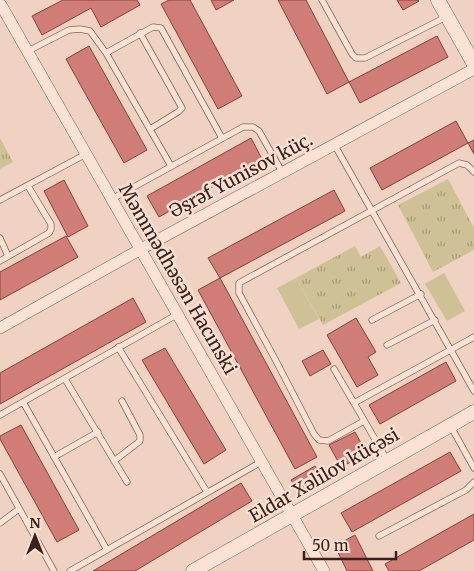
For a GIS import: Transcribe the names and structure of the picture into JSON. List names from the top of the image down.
{
  "streets": {
    "street": ["Əşrəf Yunisov küç.", "Məmmədhəsən Hacınski", "Eldar Xəlilov küçəsi"]
  },
  "crossings": [
    ["Əşrəf Yunisov küç.", "Məmmədhəsən Hacınski"],
    ["Məmmədhəsən Hacınski", "Eldar Xəlilov küçəsi"]
  ],
  "scale_bar": "50 m",
  "north": "top"
}
